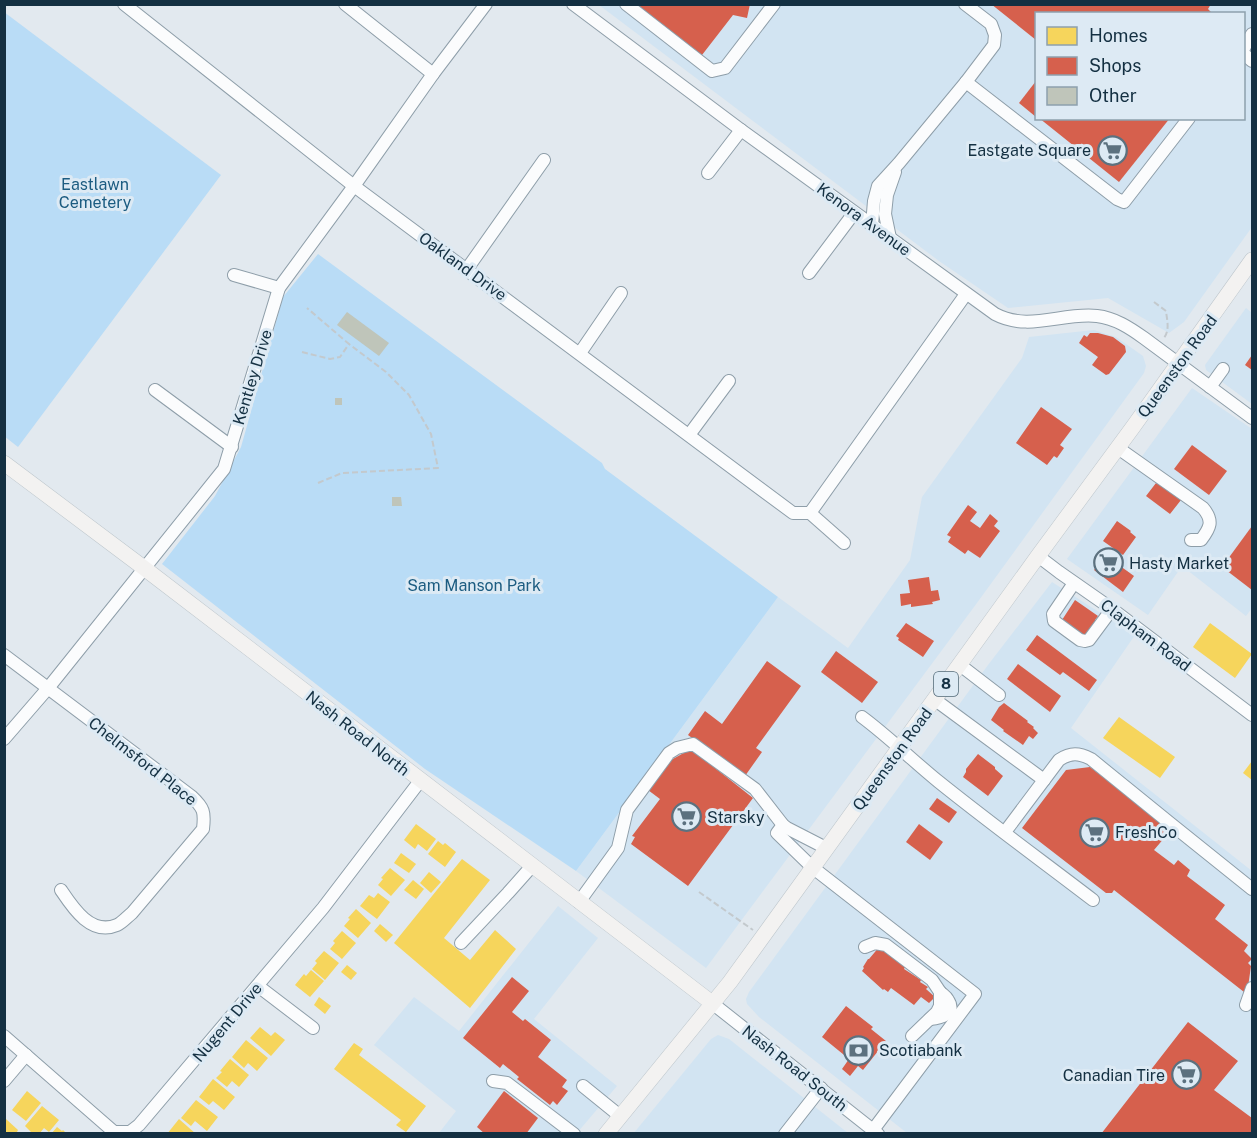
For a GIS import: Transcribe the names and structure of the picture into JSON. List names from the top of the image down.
{
  "streets": {
    "main road": ["Queenston Road", "8", "Nash Road North"],
    "street": [
      "Kenora Avenue",
      "Oakland Drive",
      "Kentley Drive",
      "Clapham Road",
      "Chelmsford Place",
      "Nugent Drive",
      "Nash Road South"
    ]
  },
  "crossings": [
    ["Kenora Avenue", "Queenston Road"],
    ["Oakland Drive", "Kentley Drive"],
    ["Queenston Road", "Clapham Road"],
    ["Queenston Road", "Nash Road North"],
    ["Queenston Road", "Nash Road South"],
    ["Kentley Drive", "Nash Road North"],
    ["Kentley Drive", "Chelmsford Place"],
    ["Nash Road North", "Nugent Drive"],
    ["Nash Road North", "Nash Road South"]
  ],
  "parks": ["Eastlawn Cemetery", "Sam Manson Park"],
  "places": {
    "supermarket": [
      "Eastgate Square",
      "Hasty Market",
      "Starsky",
      "FreshCo",
      "Canadian Tire"
    ],
    "bank": ["Scotiabank"]
  },
  "legend": ["Homes", "Shops", "Other"]
}
